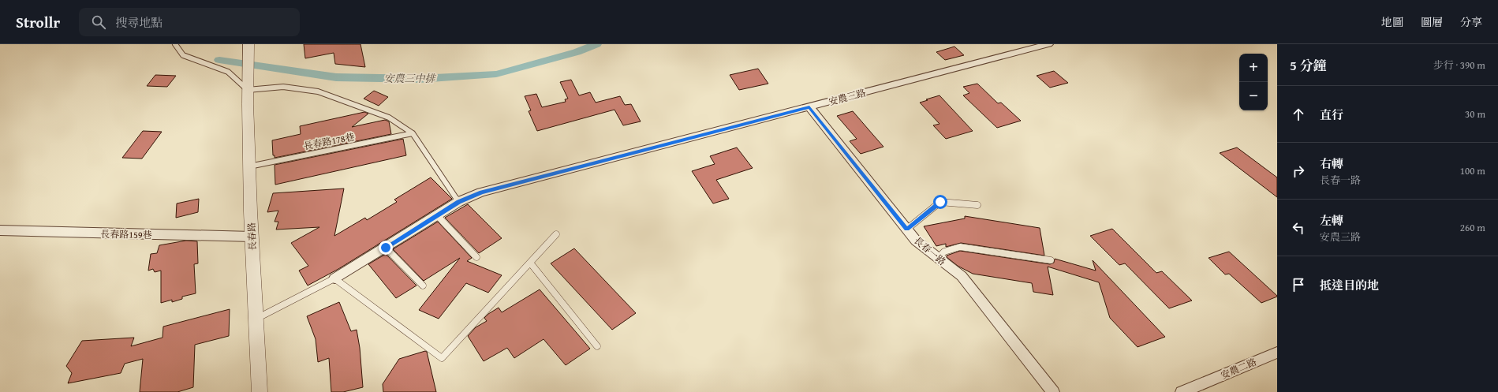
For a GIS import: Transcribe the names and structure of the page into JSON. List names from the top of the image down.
{
  "streets": {
    "street": [
      "安農三路",
      "長春路159巷",
      "長春路",
      "長春一路",
      "安農二路"
    ],
    "lane": ["長春路178巷"]
  },
  "crossings": [
    ["安農三路", "長春一路"],
    ["長春路178巷", "長春路"],
    ["長春路159巷", "長春路"]
  ],
  "water": ["安農三中排"],
  "page": {
    "header": "Strollr",
    "search": "搜尋地點",
    "nav": ["地圖", "圖層", "分享"],
    "heading": ["5 分鐘", "步行 · 390 m"],
    "map_buttons": ["+", "−"],
    "list": [
      ["直行", "30 m"],
      ["右轉", "長春一路", "100 m"],
      ["左轉", "安農三路", "260 m"],
      "抵達目的地"
    ]
  }
}
